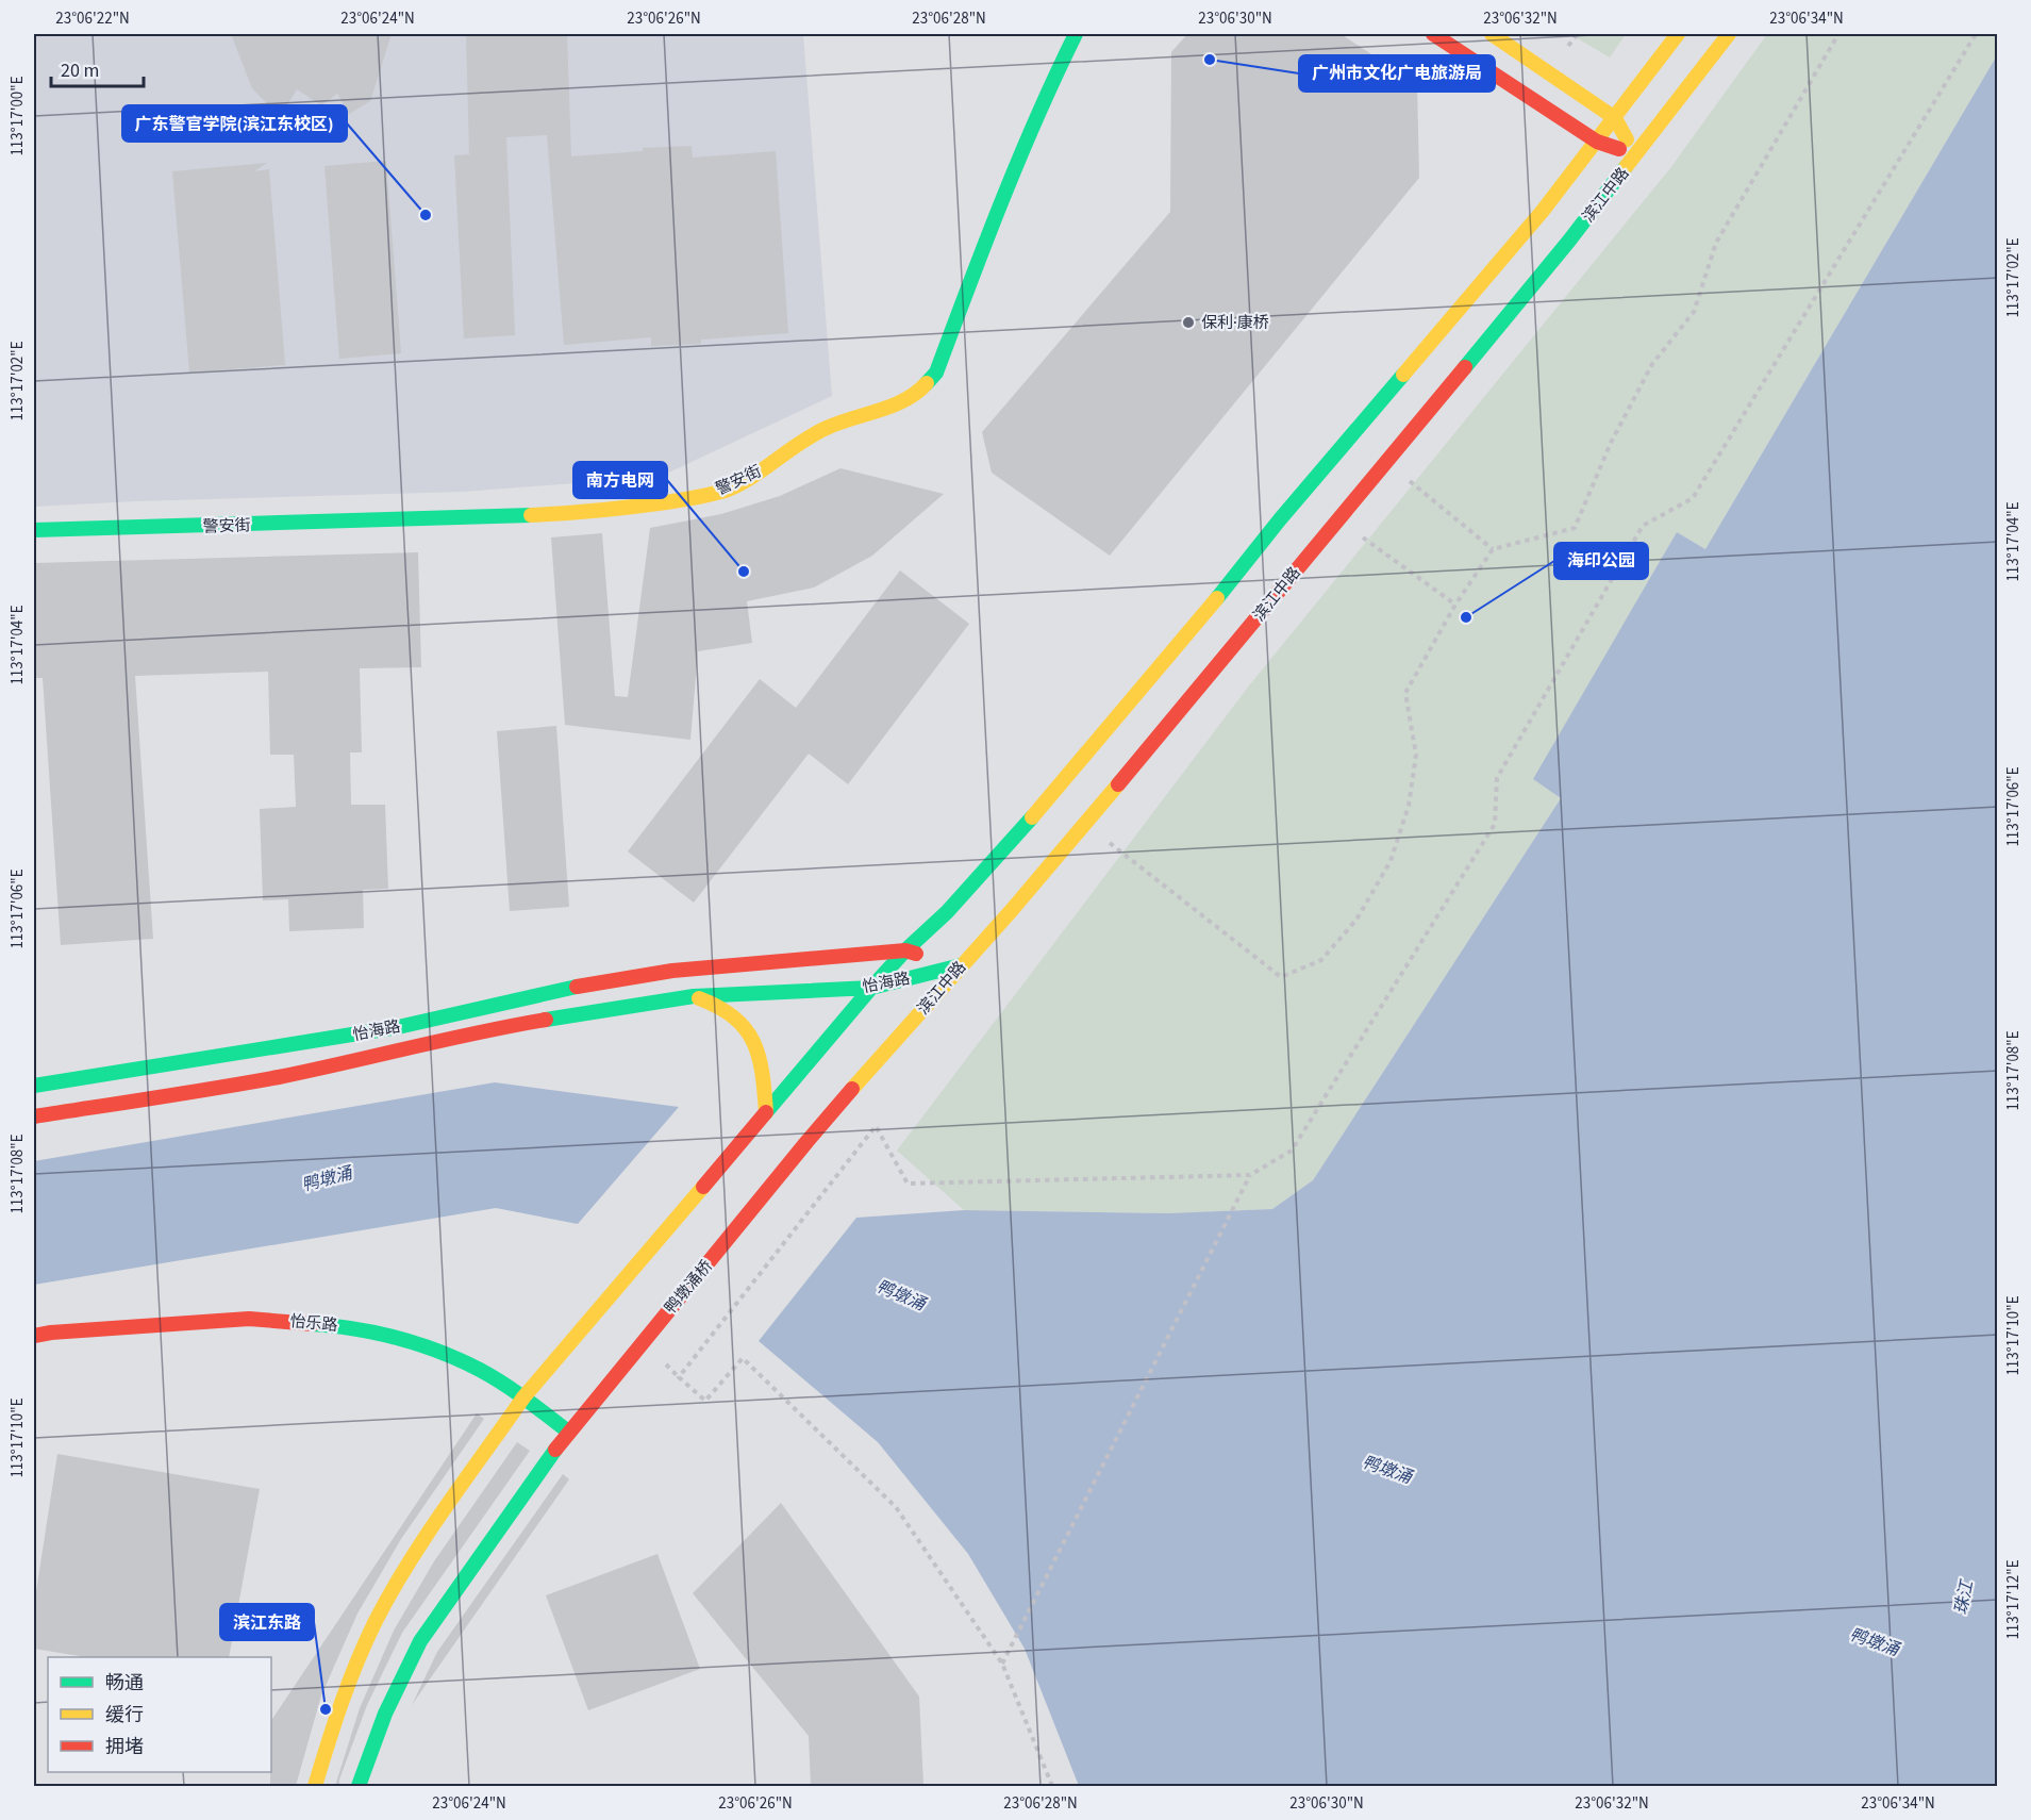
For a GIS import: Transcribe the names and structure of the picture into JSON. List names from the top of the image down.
{
  "streets": {
    "main road": [
      "滨江中路",
      "警安街",
      "怡海路",
      "鸭墩涌桥",
      "怡乐路"
    ]
  },
  "crossings": [
    ["滨江中路", "怡海路"],
    ["滨江中路", "鸭墩涌桥"],
    ["鸭墩涌桥", "怡乐路"]
  ],
  "water": ["鸭墩涌", "珠江"],
  "places": [
    "广州市文化广电旅游局",
    "广东警官学院(滨江东校区)",
    "保利·康桥",
    "南方电网",
    "海印公园",
    "滨江东路"
  ],
  "legend": ["畅通", "缓行", "拥堵"],
  "scale_bar": "20 m",
  "coordinates": [
    "23°06'22\"N",
    "23°06'24\"N",
    "23°06'26\"N",
    "23°06'28\"N",
    "23°06'30\"N",
    "23°06'32\"N",
    "23°06'34\"N",
    "113°17'00\"E",
    "113°17'02\"E",
    "113°17'04\"E",
    "113°17'06\"E",
    "113°17'08\"E",
    "113°17'10\"E",
    "113°17'12\"E"
  ]
}
